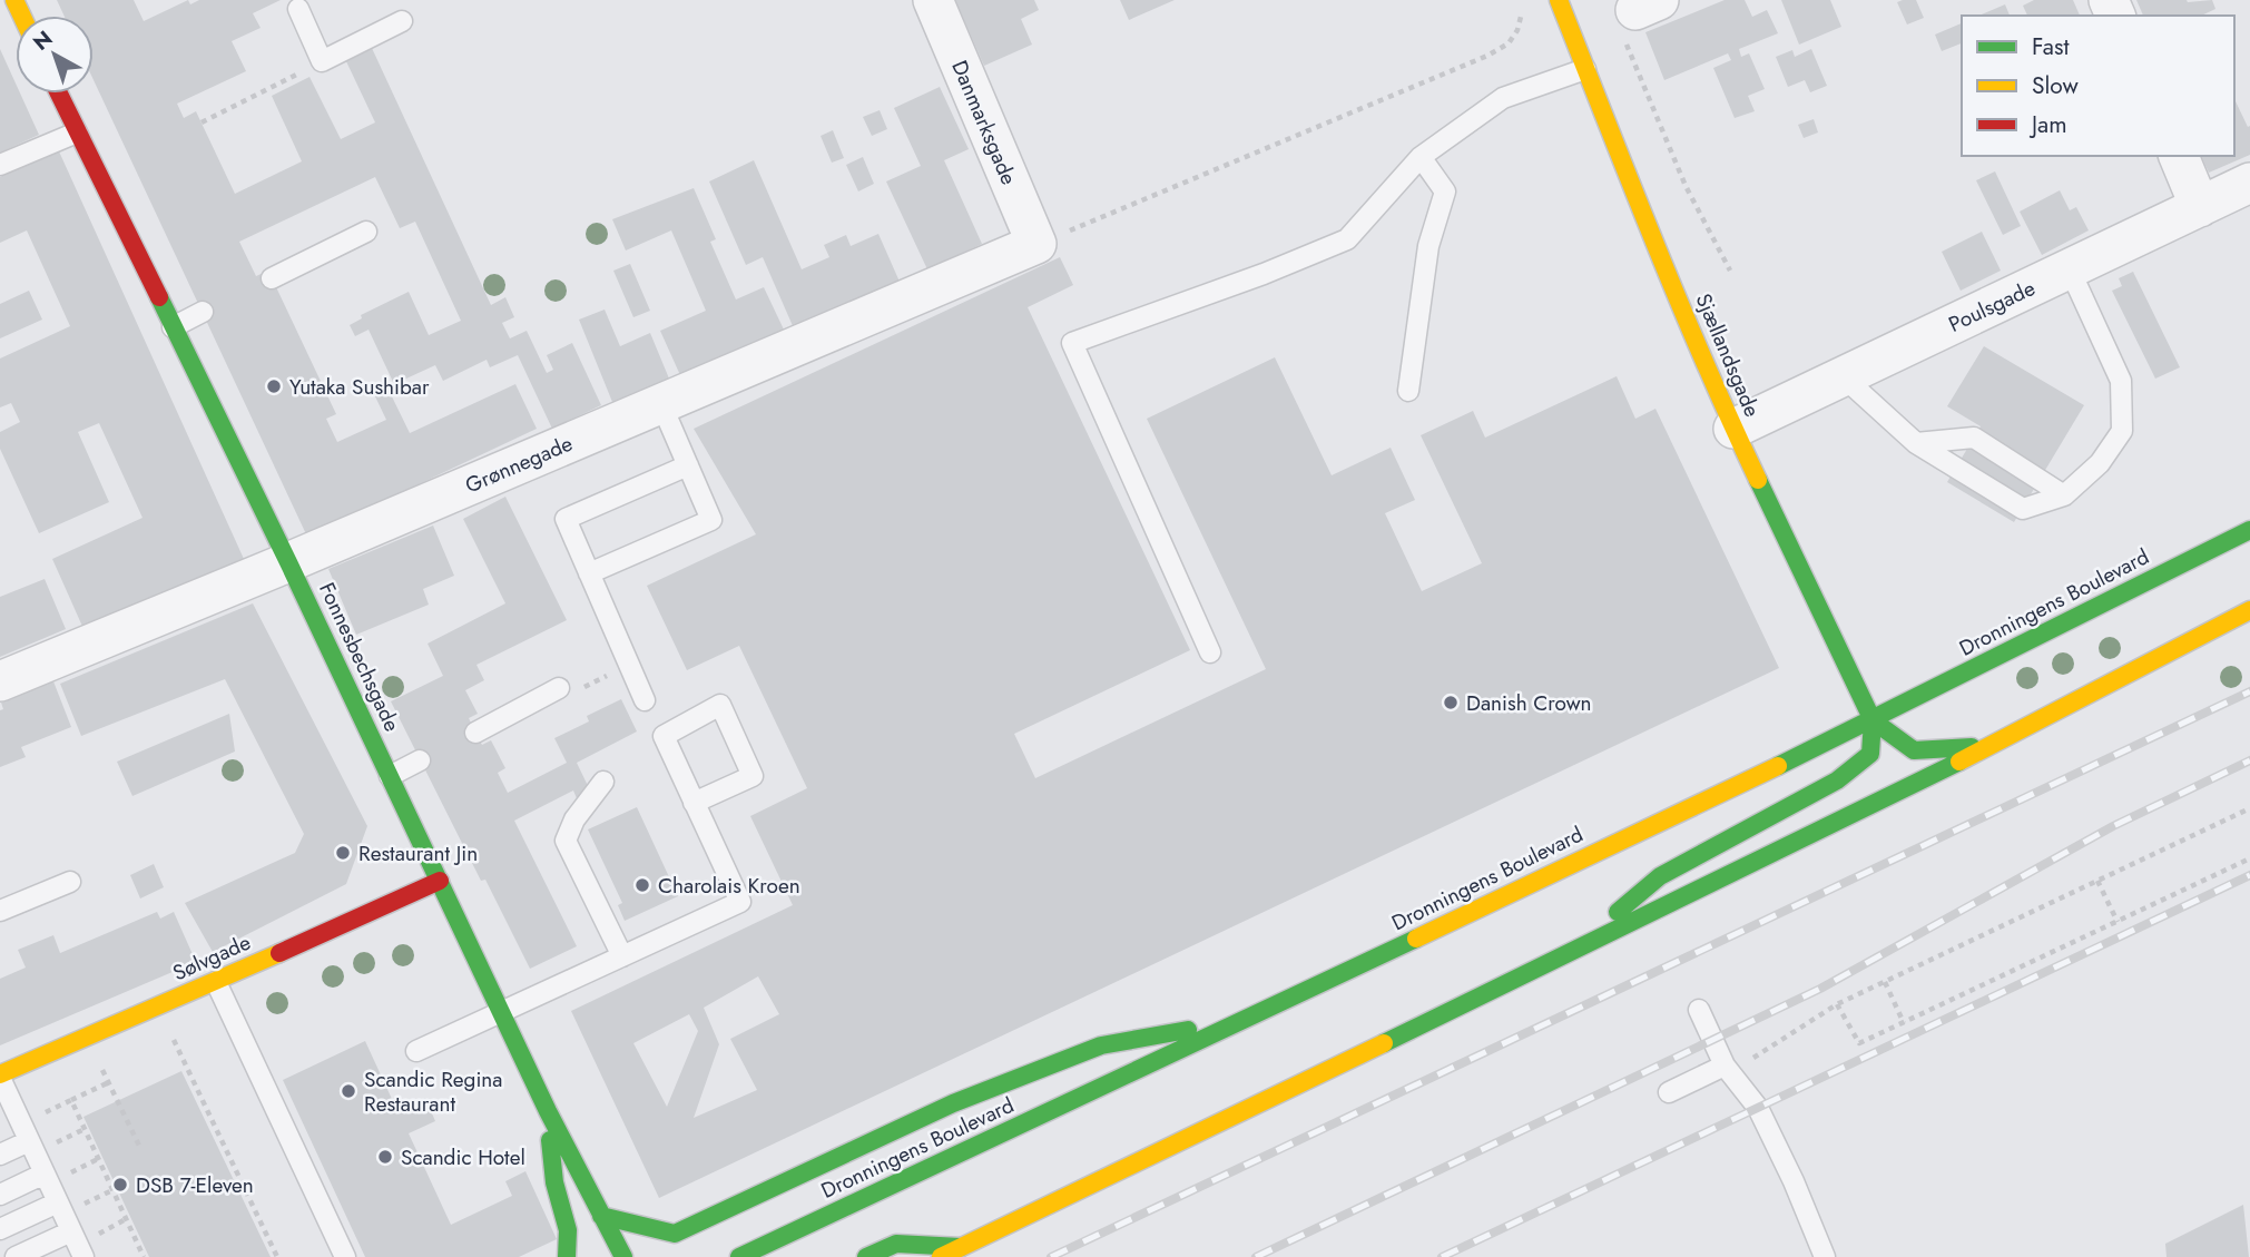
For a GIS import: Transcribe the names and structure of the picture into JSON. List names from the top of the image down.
{
  "streets": {
    "main road": [
      "Sjællandsgade",
      "Dronningens Boulevard",
      "Fonnesbechsgade",
      "Sølvgade"
    ],
    "street": ["Danmarksgade", "Poulsgade", "Grønnegade"]
  },
  "crossings": [
    ["Danmarksgade", "Grønnegade"],
    ["Poulsgade", "Sjællandsgade"],
    ["Sjællandsgade", "Dronningens Boulevard"],
    ["Grønnegade", "Fonnesbechsgade"],
    ["Fonnesbechsgade", "Sølvgade"]
  ],
  "places": [
    "Yutaka Sushibar",
    "Danish Crown",
    "Restaurant Jin",
    "Charolais Kroen",
    "Scandic Regina Restaurant",
    "Scandic Hotel",
    "DSB 7-Eleven"
  ],
  "legend": ["Fast", "Slow", "Jam"],
  "north": "top left"
}
